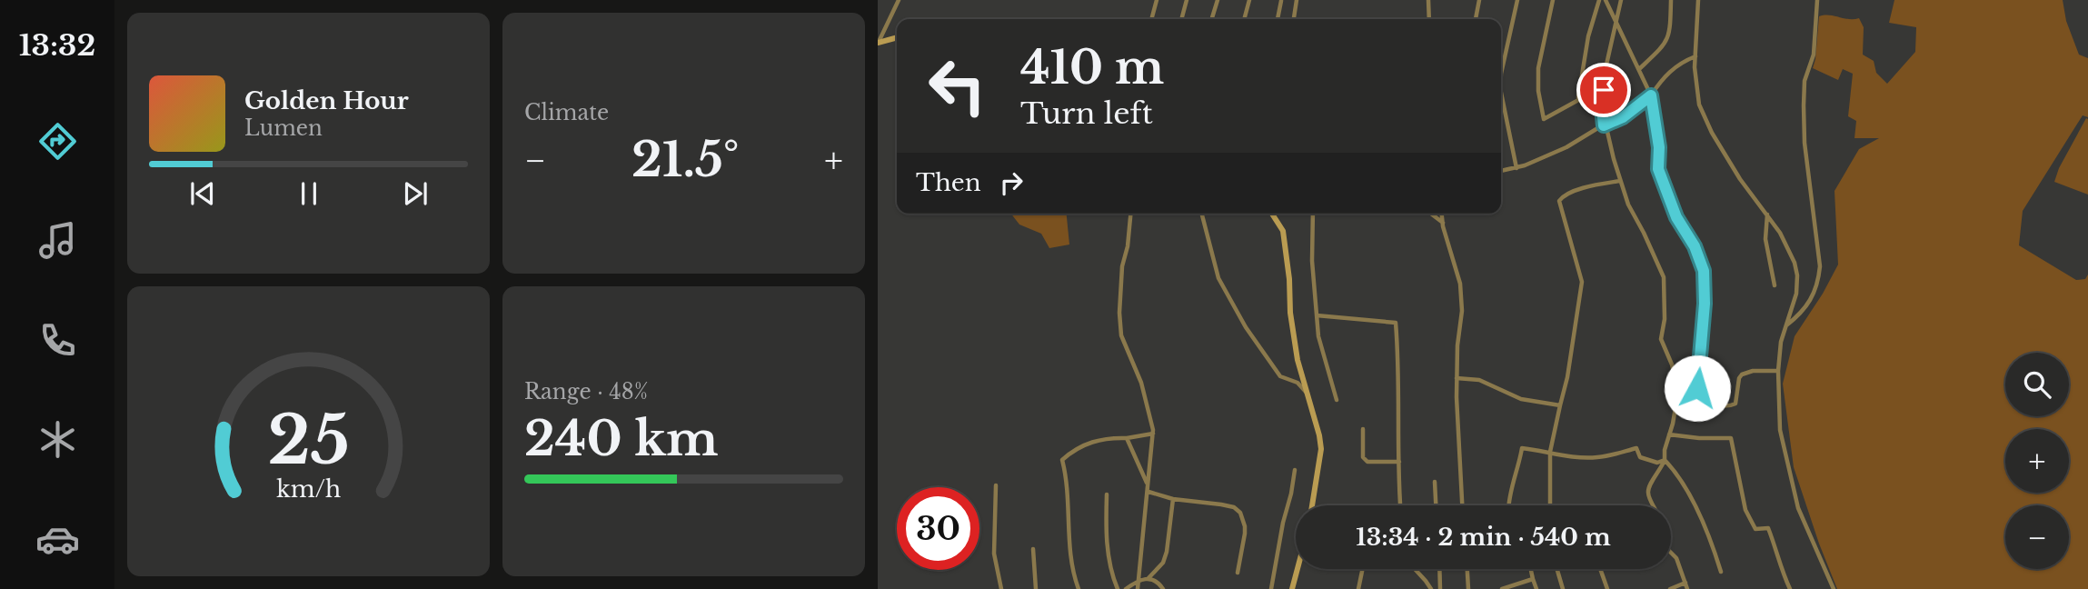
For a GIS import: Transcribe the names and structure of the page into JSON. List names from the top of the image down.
{
  "page": {
    "tabs": "13:32",
    "tile": [
      "Climate",
      ["Range · 48%", "240 km"]
    ],
    "turn": ["410 m", "Turn left"],
    "song": ["Golden Hour", "Lumen"],
    "heat": ["−", "21.5°", "+"],
    "then": "Then",
    "map_buttons": ["+", "−"],
    "limit": "30",
    "trip": "13:34 · 2 min · 540 m",
    "gauge": ["25", "km/h"]
  }
}
